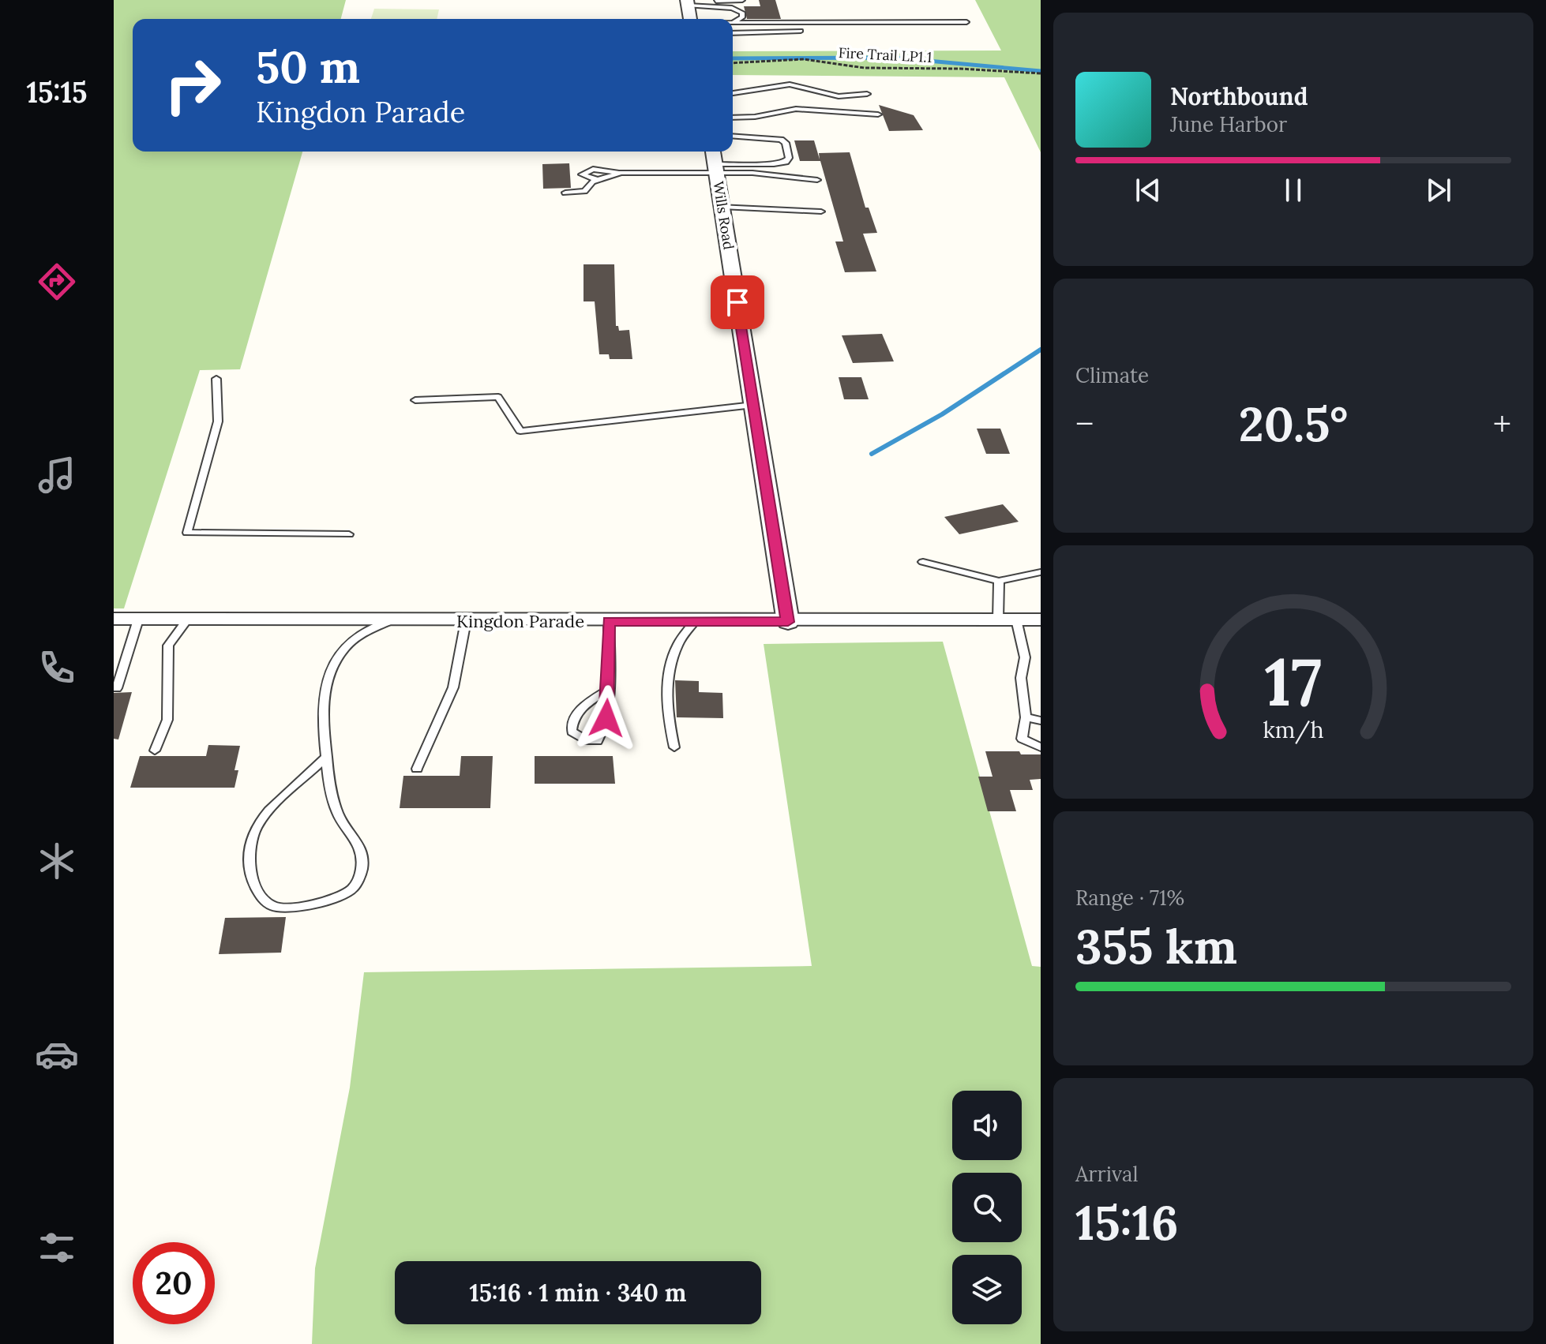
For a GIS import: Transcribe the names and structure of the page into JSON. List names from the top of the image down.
{
  "streets": {
    "street": ["Wills Road", "Kingdon Parade"],
    "path": ["Fire Trail LP1.1"]
  },
  "crossings": [
    ["Wills Road", "Kingdon Parade"]
  ],
  "page": {
    "tabs": "15:15",
    "turn": ["50 m", "Kingdon Parade"],
    "song": ["Northbound", "June Harbor"],
    "tile": [
      "Climate",
      ["Range · 71%", "355 km"],
      ["Arrival", "15:16"]
    ],
    "heat": ["−", "20.5°", "+"],
    "limit": "20",
    "trip": "15:16 · 1 min · 340 m",
    "gauge": ["17", "km/h"]
  }
}
